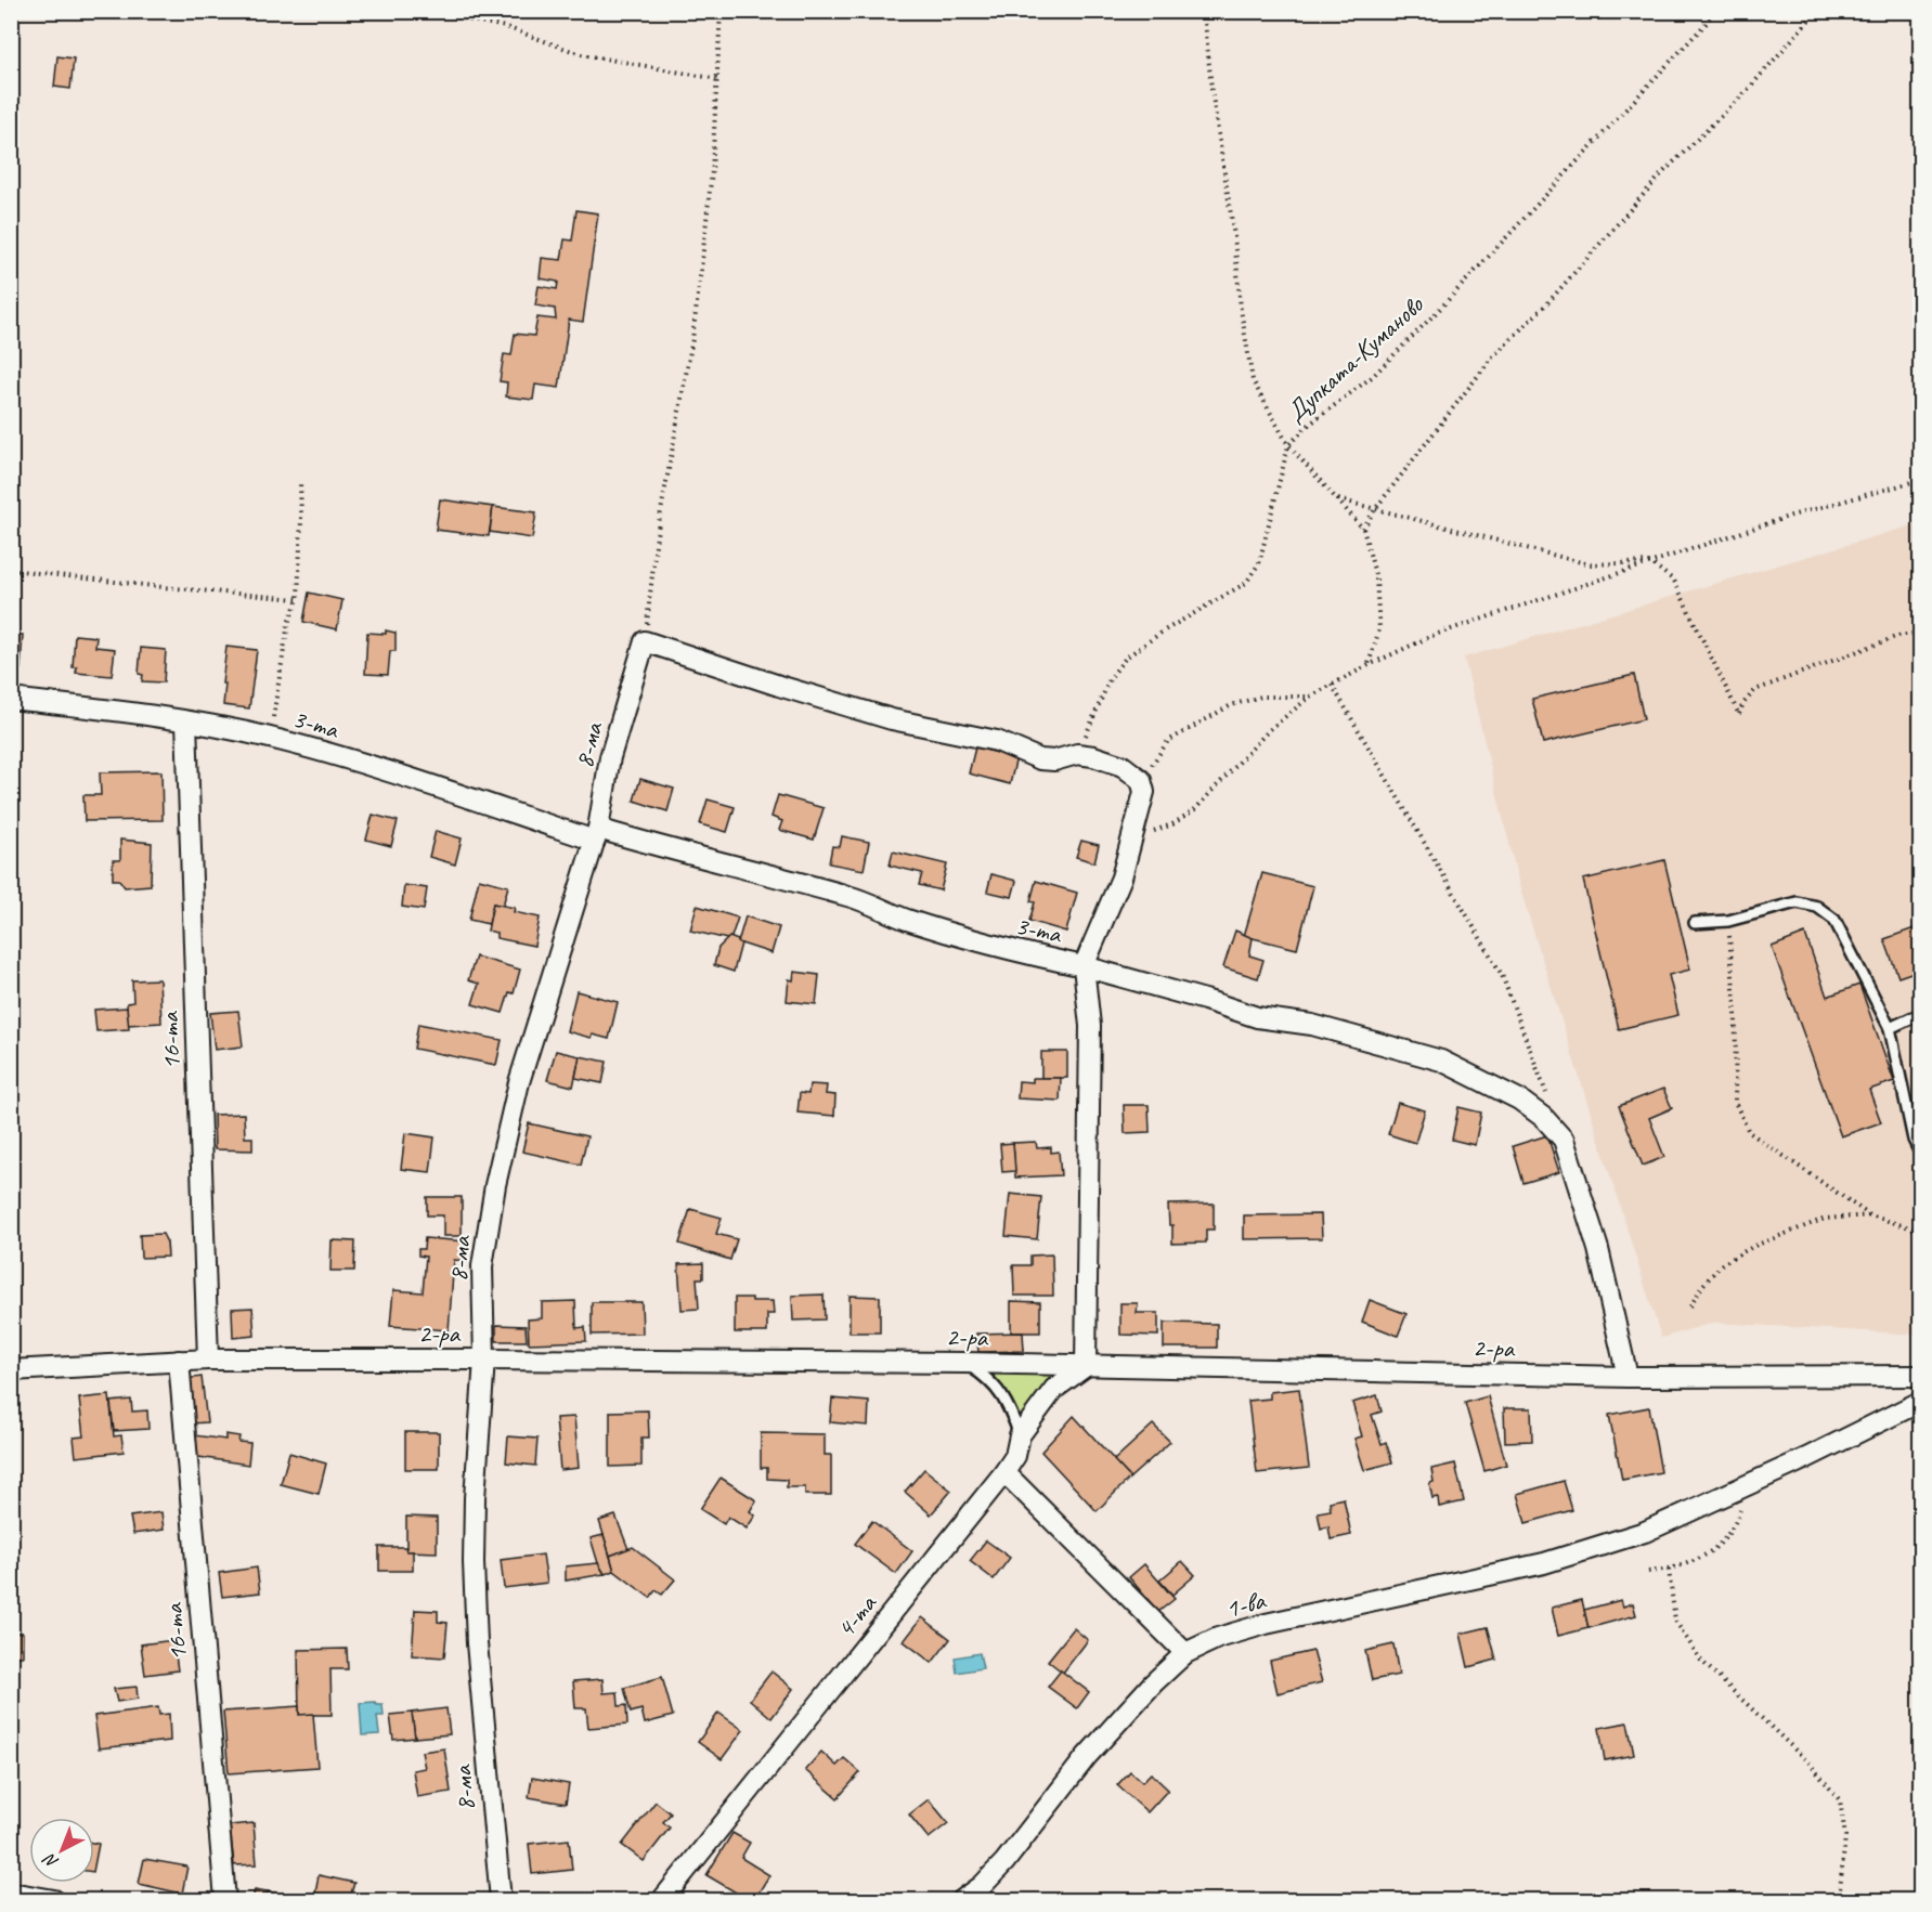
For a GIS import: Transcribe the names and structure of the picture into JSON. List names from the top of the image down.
{
  "streets": {
    "street": [
      "3-та",
      "8-ма",
      "16-та",
      "2-ра",
      "1-ва",
      "4-та"
    ],
    "path": ["Дупката-Куманово"]
  },
  "crossings": [
    ["3-та", "8-ма"],
    ["3-та", "16-та"],
    ["3-та", "2-ра"],
    ["3-та", "4-та"],
    ["8-ма", "2-ра"],
    ["16-та", "2-ра"],
    ["2-ра", "4-та"]
  ],
  "north": "bottom left"
}
